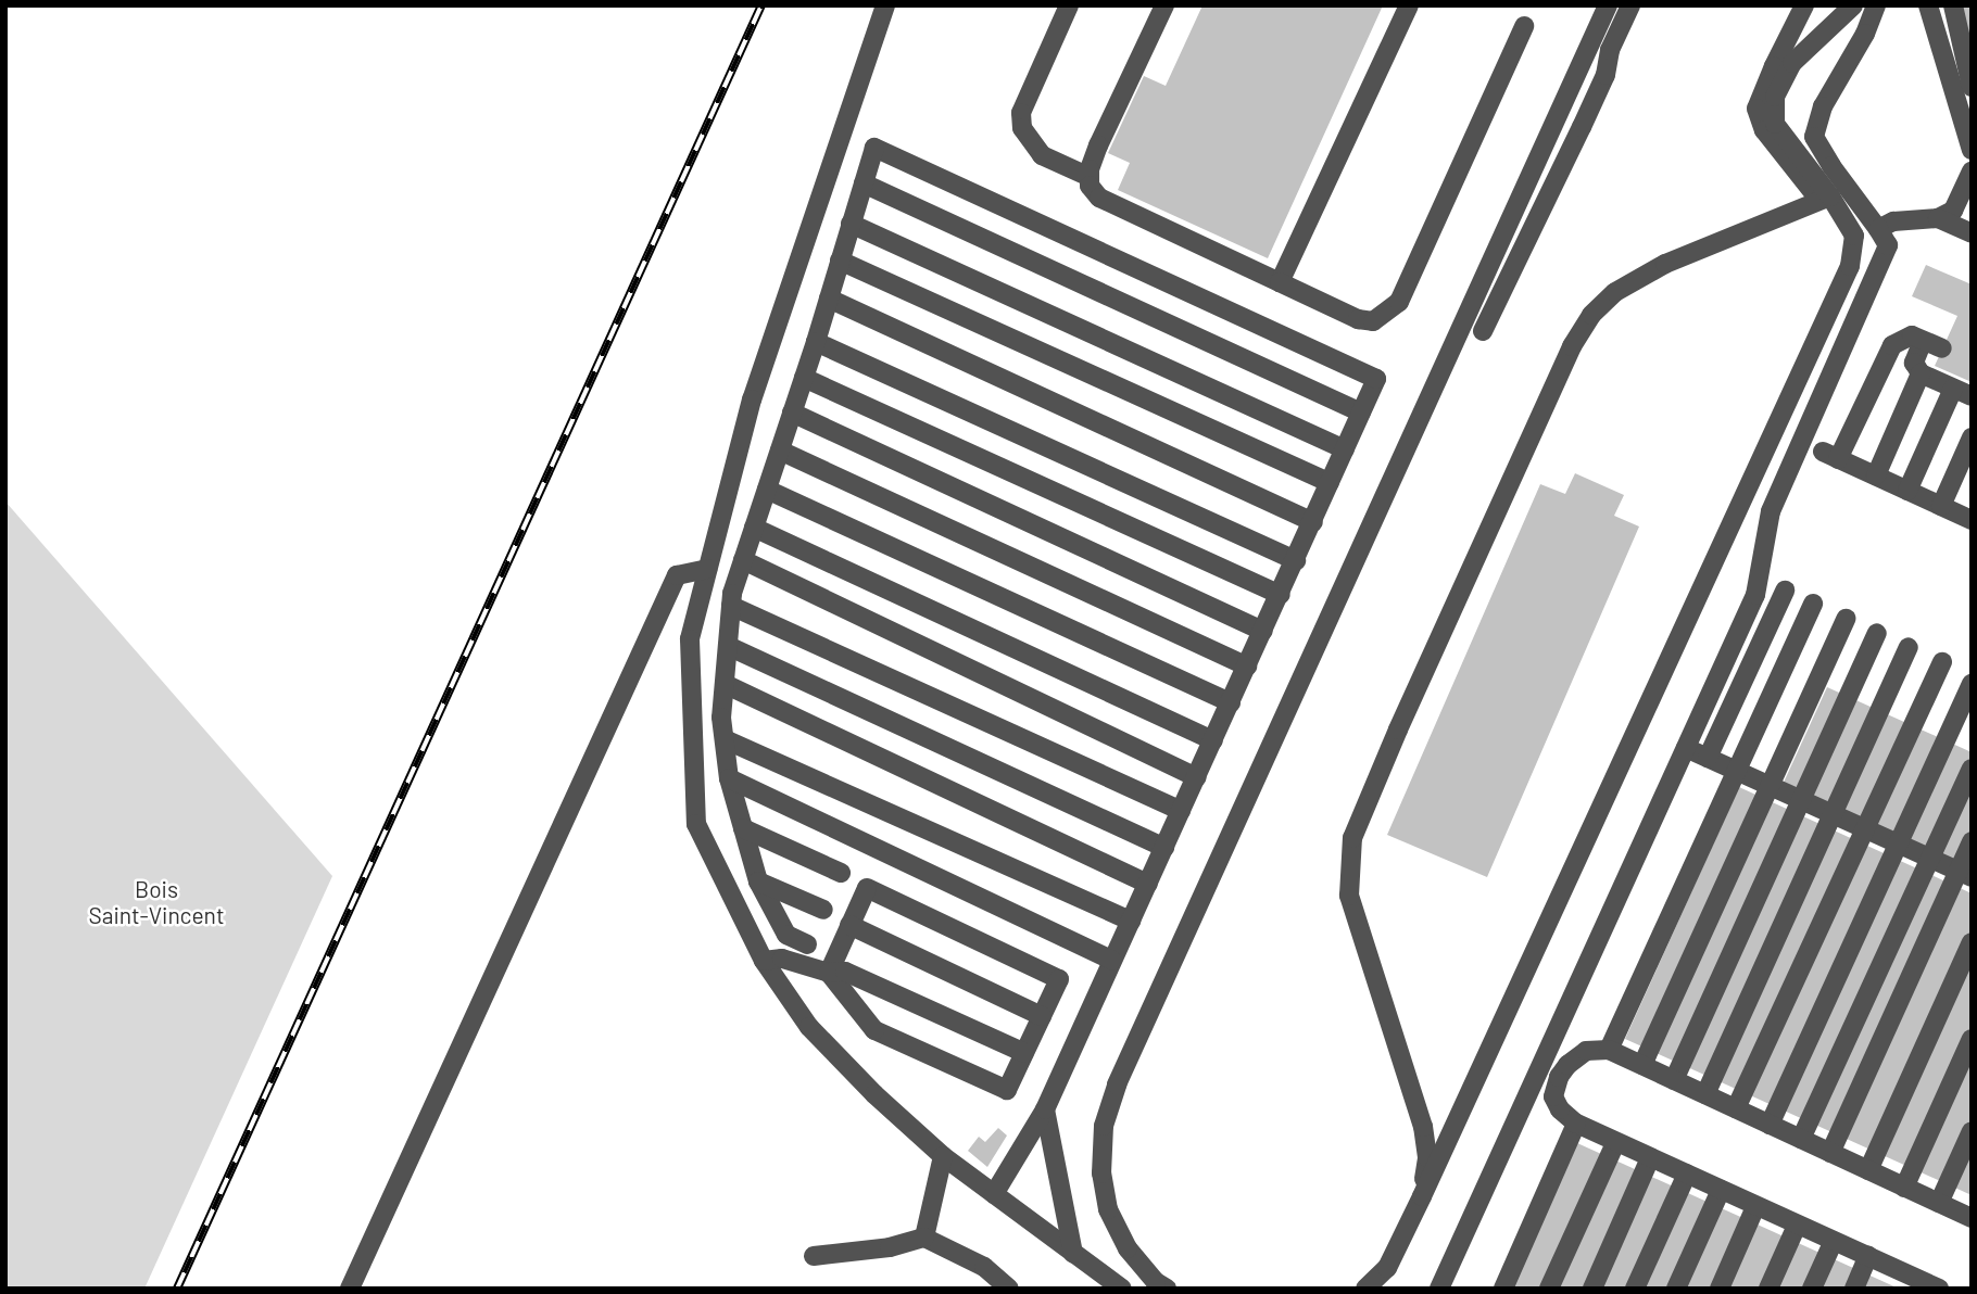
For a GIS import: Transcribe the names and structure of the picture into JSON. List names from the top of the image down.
{
  "parks": ["Bois Saint-Vincent"]
}
